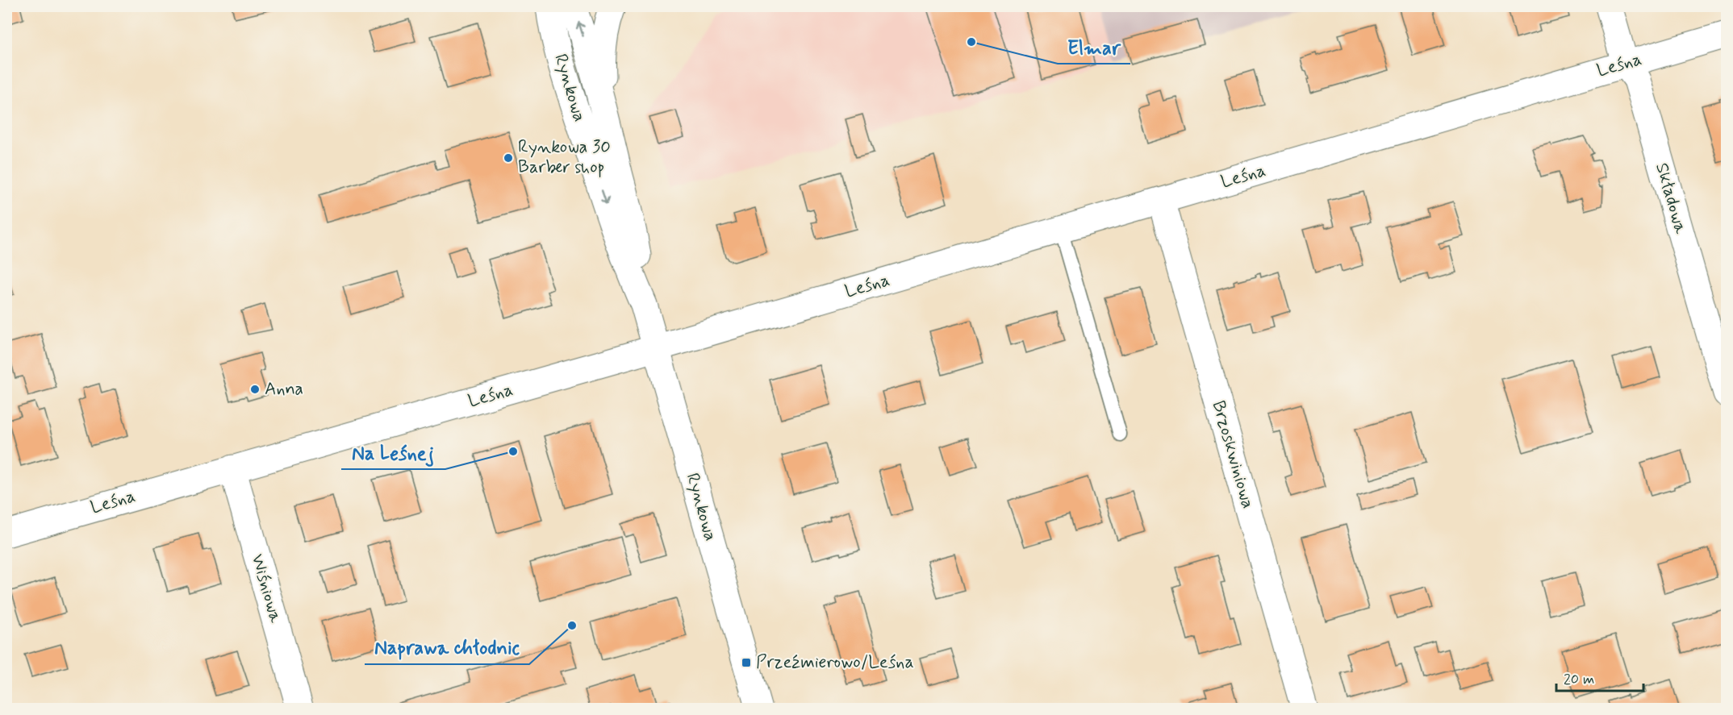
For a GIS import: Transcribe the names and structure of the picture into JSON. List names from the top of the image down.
{
  "streets": {
    "street": [
      "Leśna",
      "Rynkowa",
      "Składowa",
      "Brzoskwiniowa",
      "Wiśniowa"
    ]
  },
  "crossings": [
    ["Leśna", "Rynkowa"],
    ["Leśna", "Składowa"],
    ["Leśna", "Brzoskwiniowa"],
    ["Leśna", "Wiśniowa"]
  ],
  "places": {
    "other": [
      "Elmar",
      "Rynkowa 30 Barber shop",
      "Anna",
      "Na Leśnej",
      "Naprawa chłodnic"
    ],
    "transit": ["Przeźmierowo/Leśna"]
  },
  "scale_bar": "20 m"
}
